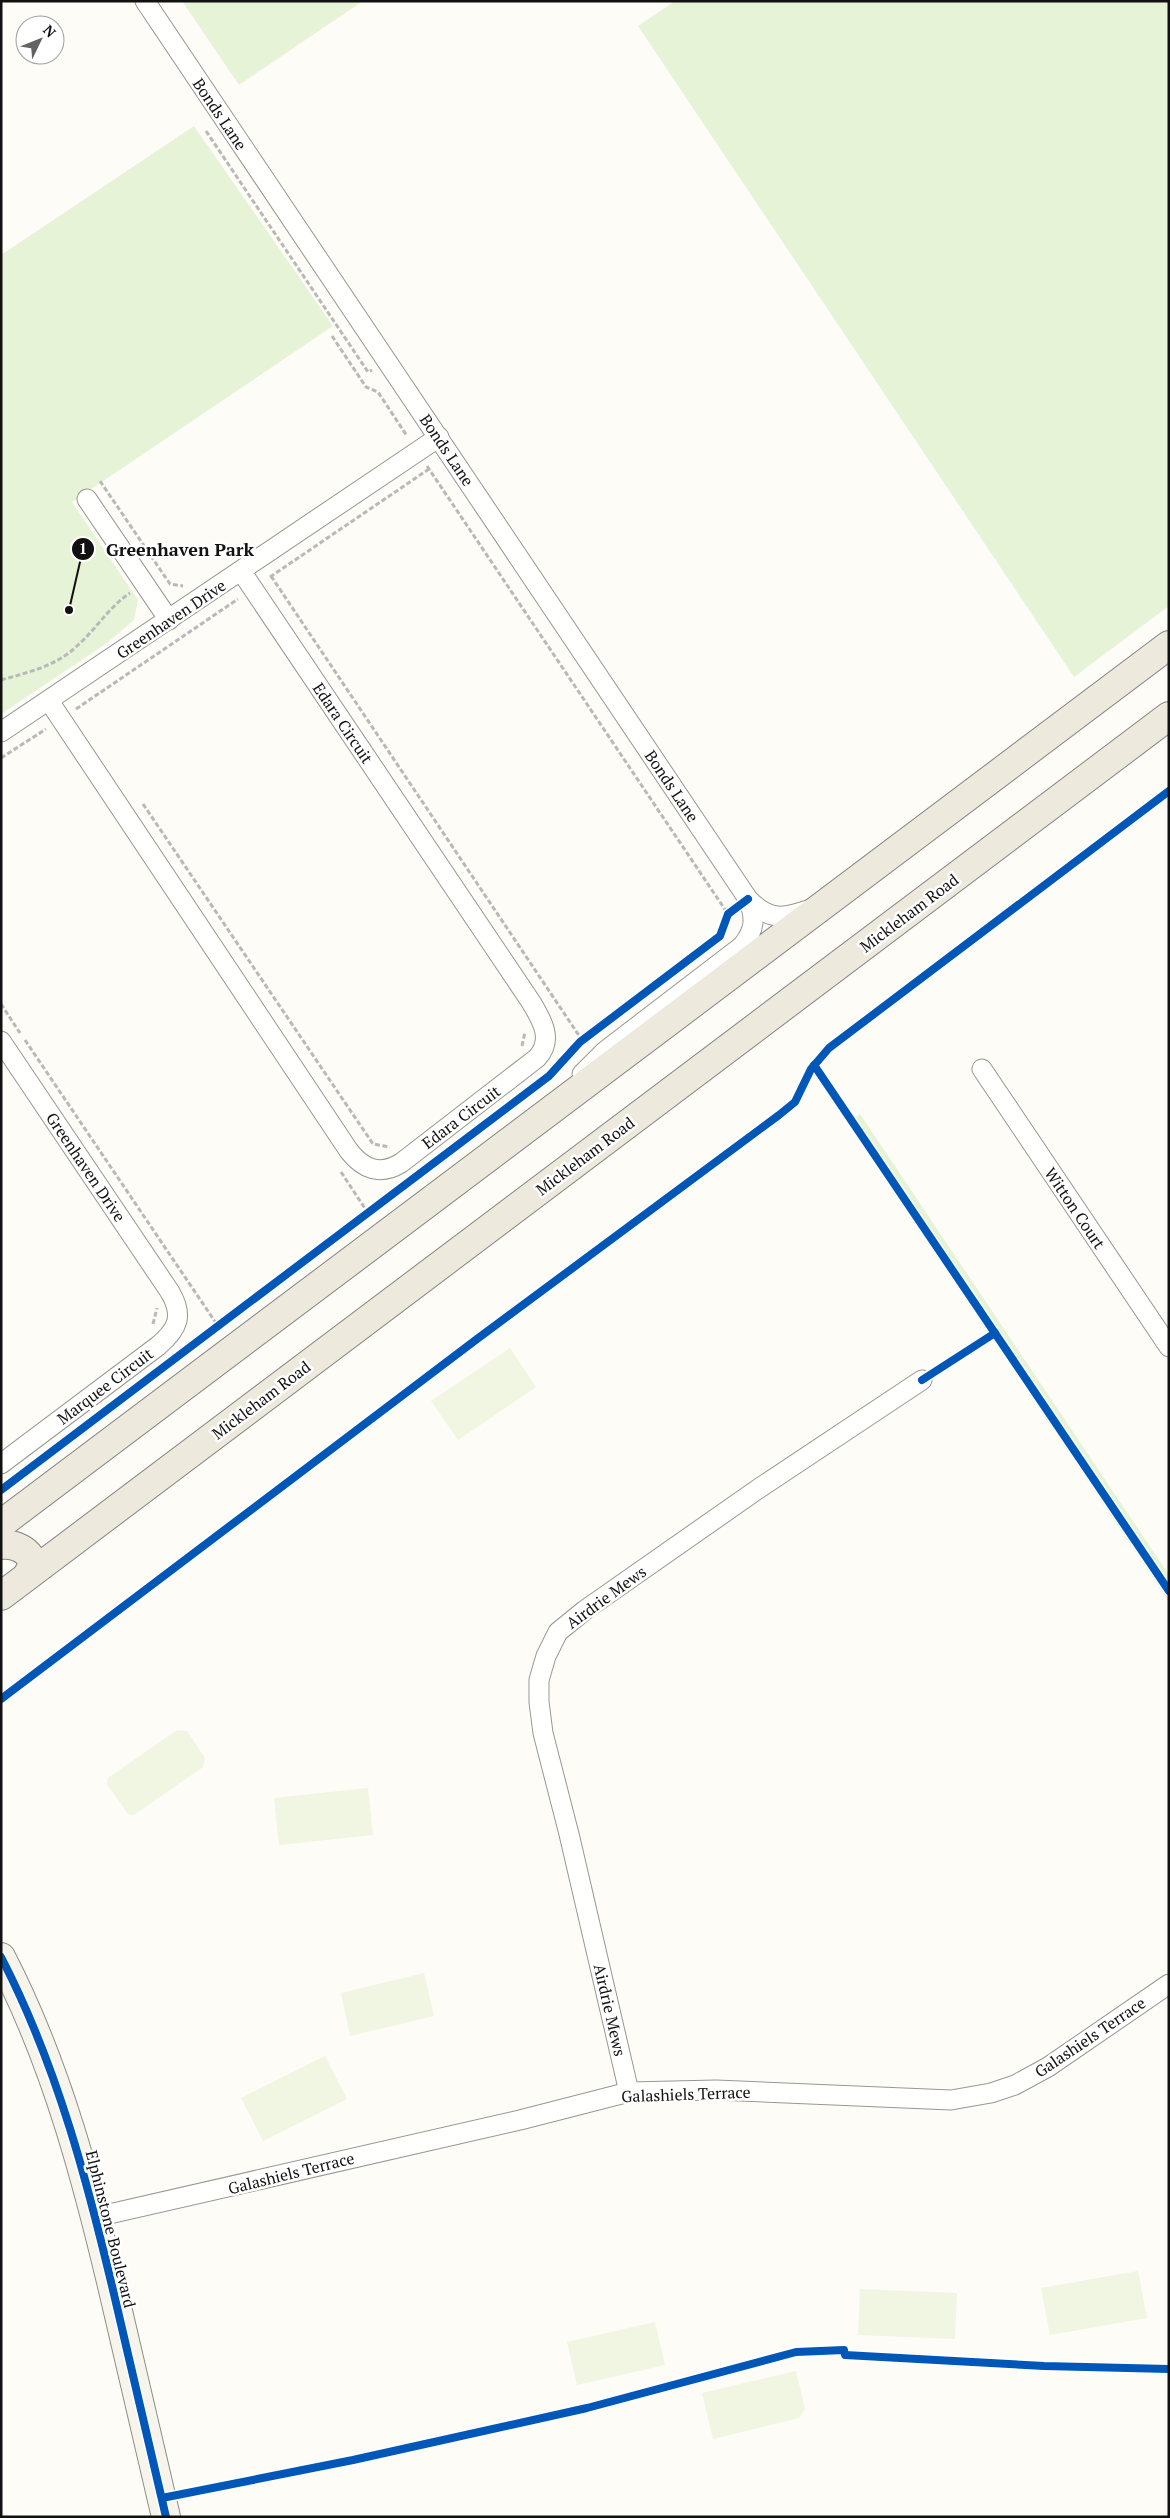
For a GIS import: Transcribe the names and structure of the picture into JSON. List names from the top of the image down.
{
  "streets": {
    "main road": ["Mickleham Road"],
    "street": [
      "Bonds Lane",
      "Greenhaven Drive",
      "Edara Circuit",
      "Witton Court",
      "Marquee Circuit",
      "Airdrie Mews",
      "Galashiels Terrace",
      "Elphinstone Boulevard"
    ]
  },
  "crossings": [
    ["Bonds Lane", "Greenhaven Drive"],
    ["Greenhaven Drive", "Edara Circuit"],
    ["Greenhaven Drive", "Marquee Circuit"],
    ["Airdrie Mews", "Galashiels Terrace"],
    ["Galashiels Terrace", "Elphinstone Boulevard"]
  ],
  "places": ["Greenhaven Park"],
  "north": "top right"
}
